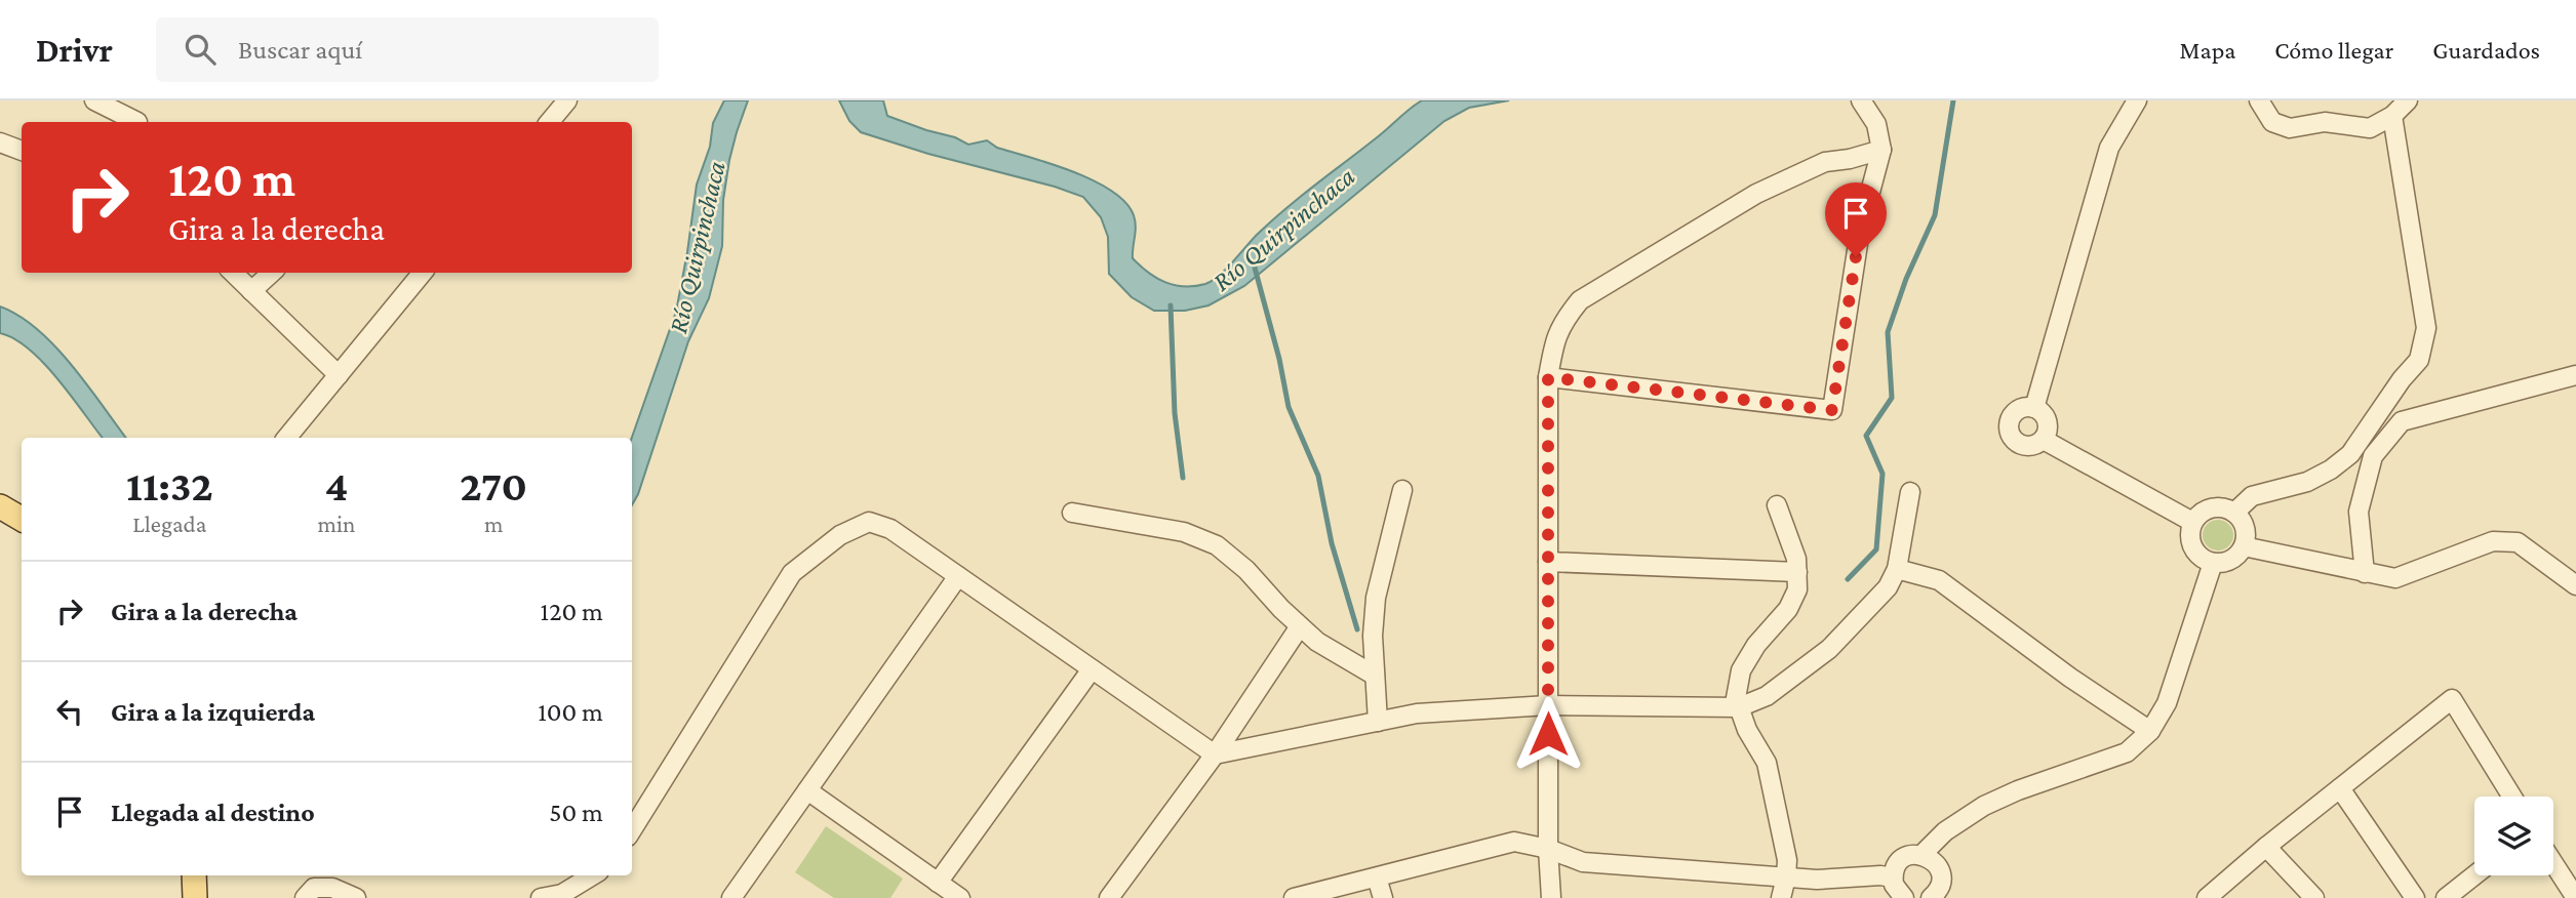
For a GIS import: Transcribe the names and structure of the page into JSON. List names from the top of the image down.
{
  "water": ["Río Quirpinchaca"],
  "page": {
    "header": "Drivr",
    "search": "Buscar aquí",
    "nav": ["Mapa", "Cómo llegar", "Guardados"],
    "turn": ["120 m", "Gira a la derecha"],
    "eta": [
      "11:32",
      "Llegada",
      "4",
      "min",
      "270",
      "m"
    ],
    "list": [
      {
        "name": "Gira a la derecha",
        "value": "120 m"
      },
      {
        "name": "Gira a la izquierda",
        "value": "100 m"
      },
      {
        "name": "Llegada al destino",
        "value": "50 m"
      }
    ]
  }
}
